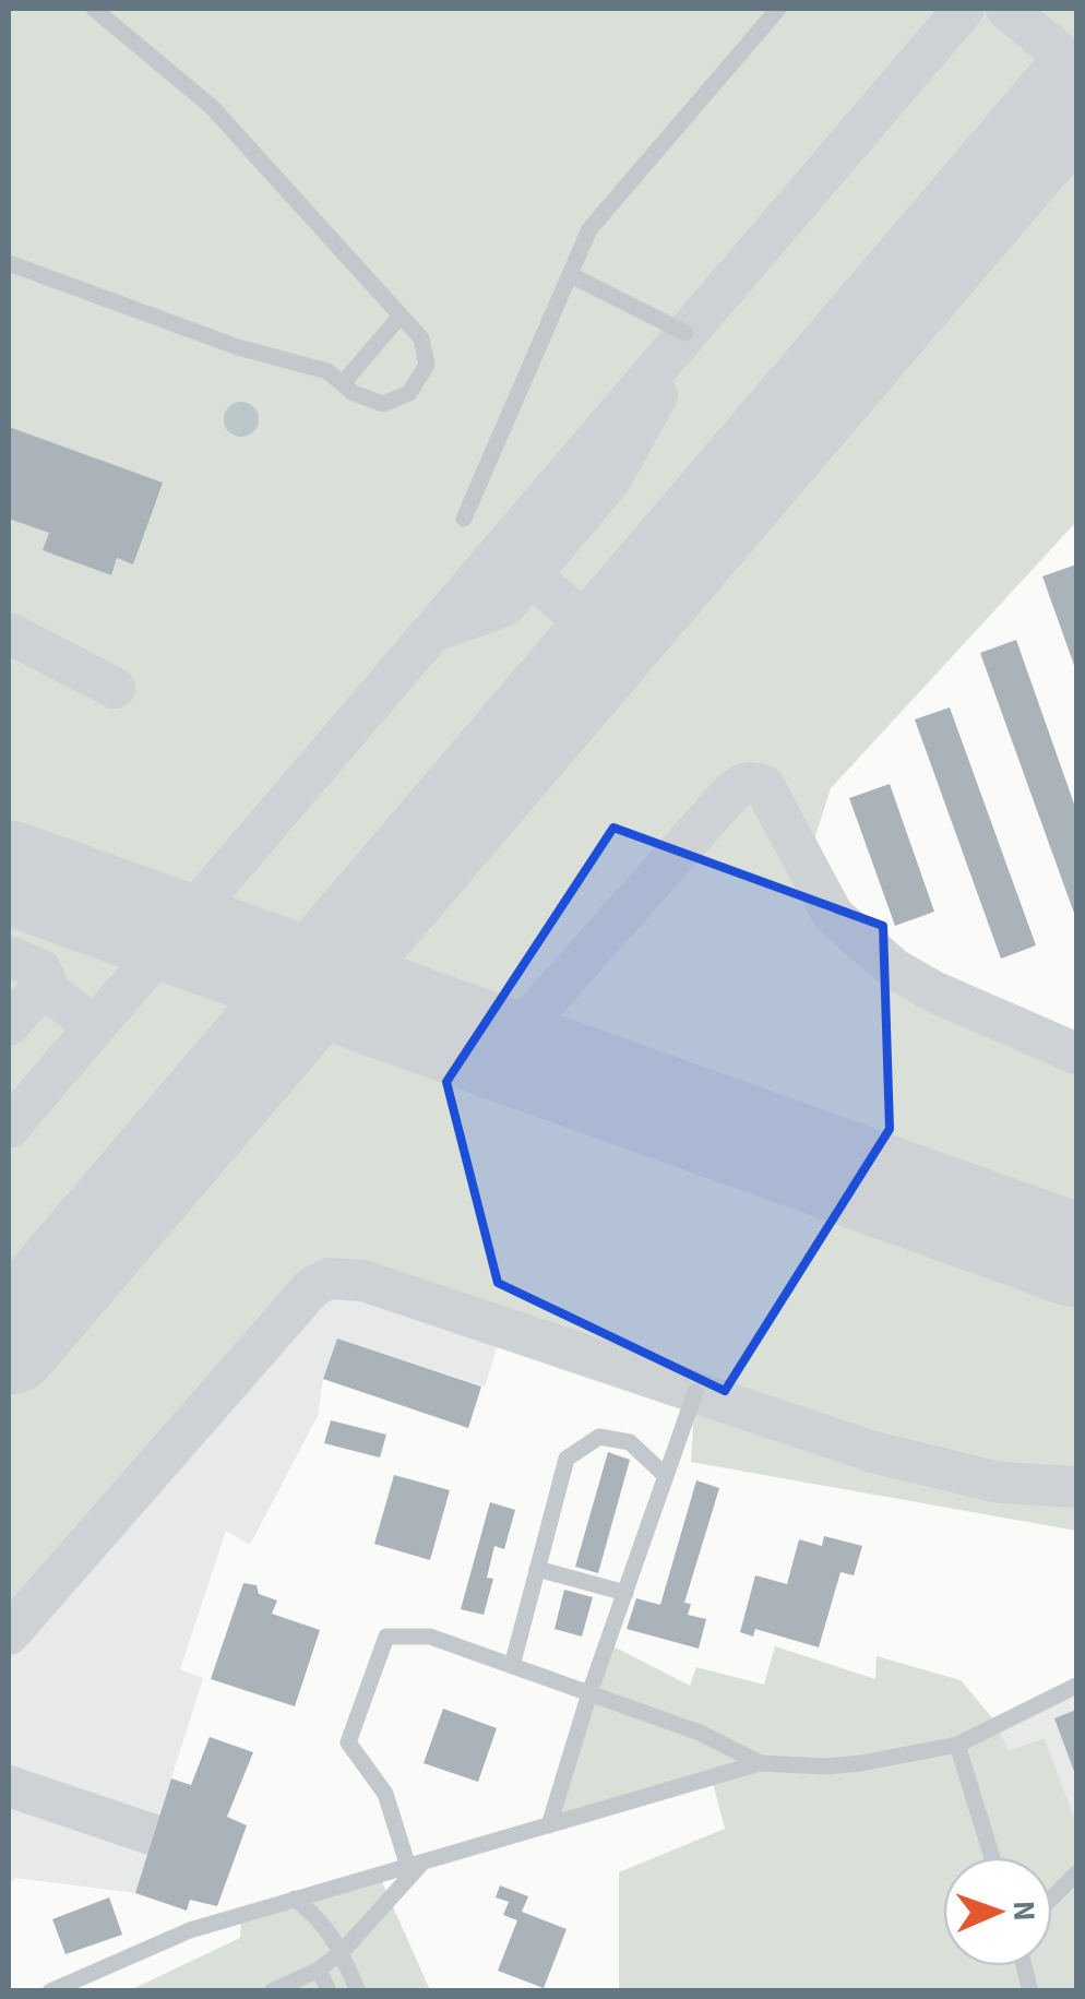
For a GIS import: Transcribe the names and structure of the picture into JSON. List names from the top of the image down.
{
  "north": "right"
}
